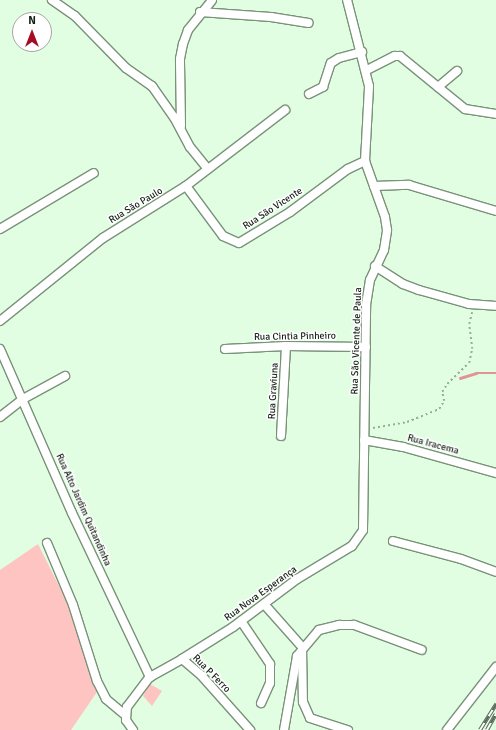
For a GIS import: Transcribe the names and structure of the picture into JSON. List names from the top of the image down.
{
  "streets": {
    "street": [
      "Rua São Paulo",
      "Rua São Vicente",
      "Rua Cintia Pinheiro",
      "Rua São Vicente de Paula",
      "Rua Graviuna",
      "Rua Iracema",
      "Rua Alto Jardim Quitandinha",
      "Rua Nova Esperança",
      "Rua P Ferro"
    ]
  },
  "crossings": [
    ["Rua São Paulo", "Rua São Vicente"],
    ["Rua São Vicente", "Rua São Vicente de Paula"],
    ["Rua Cintia Pinheiro", "Rua São Vicente de Paula"],
    ["Rua Cintia Pinheiro", "Rua Graviuna"],
    ["Rua São Vicente de Paula", "Rua Iracema"],
    ["Rua São Vicente de Paula", "Rua Nova Esperança"],
    ["Rua Alto Jardim Quitandinha", "Rua P Ferro"],
    ["Rua Nova Esperança", "Rua P Ferro"]
  ],
  "north": "top"
}
